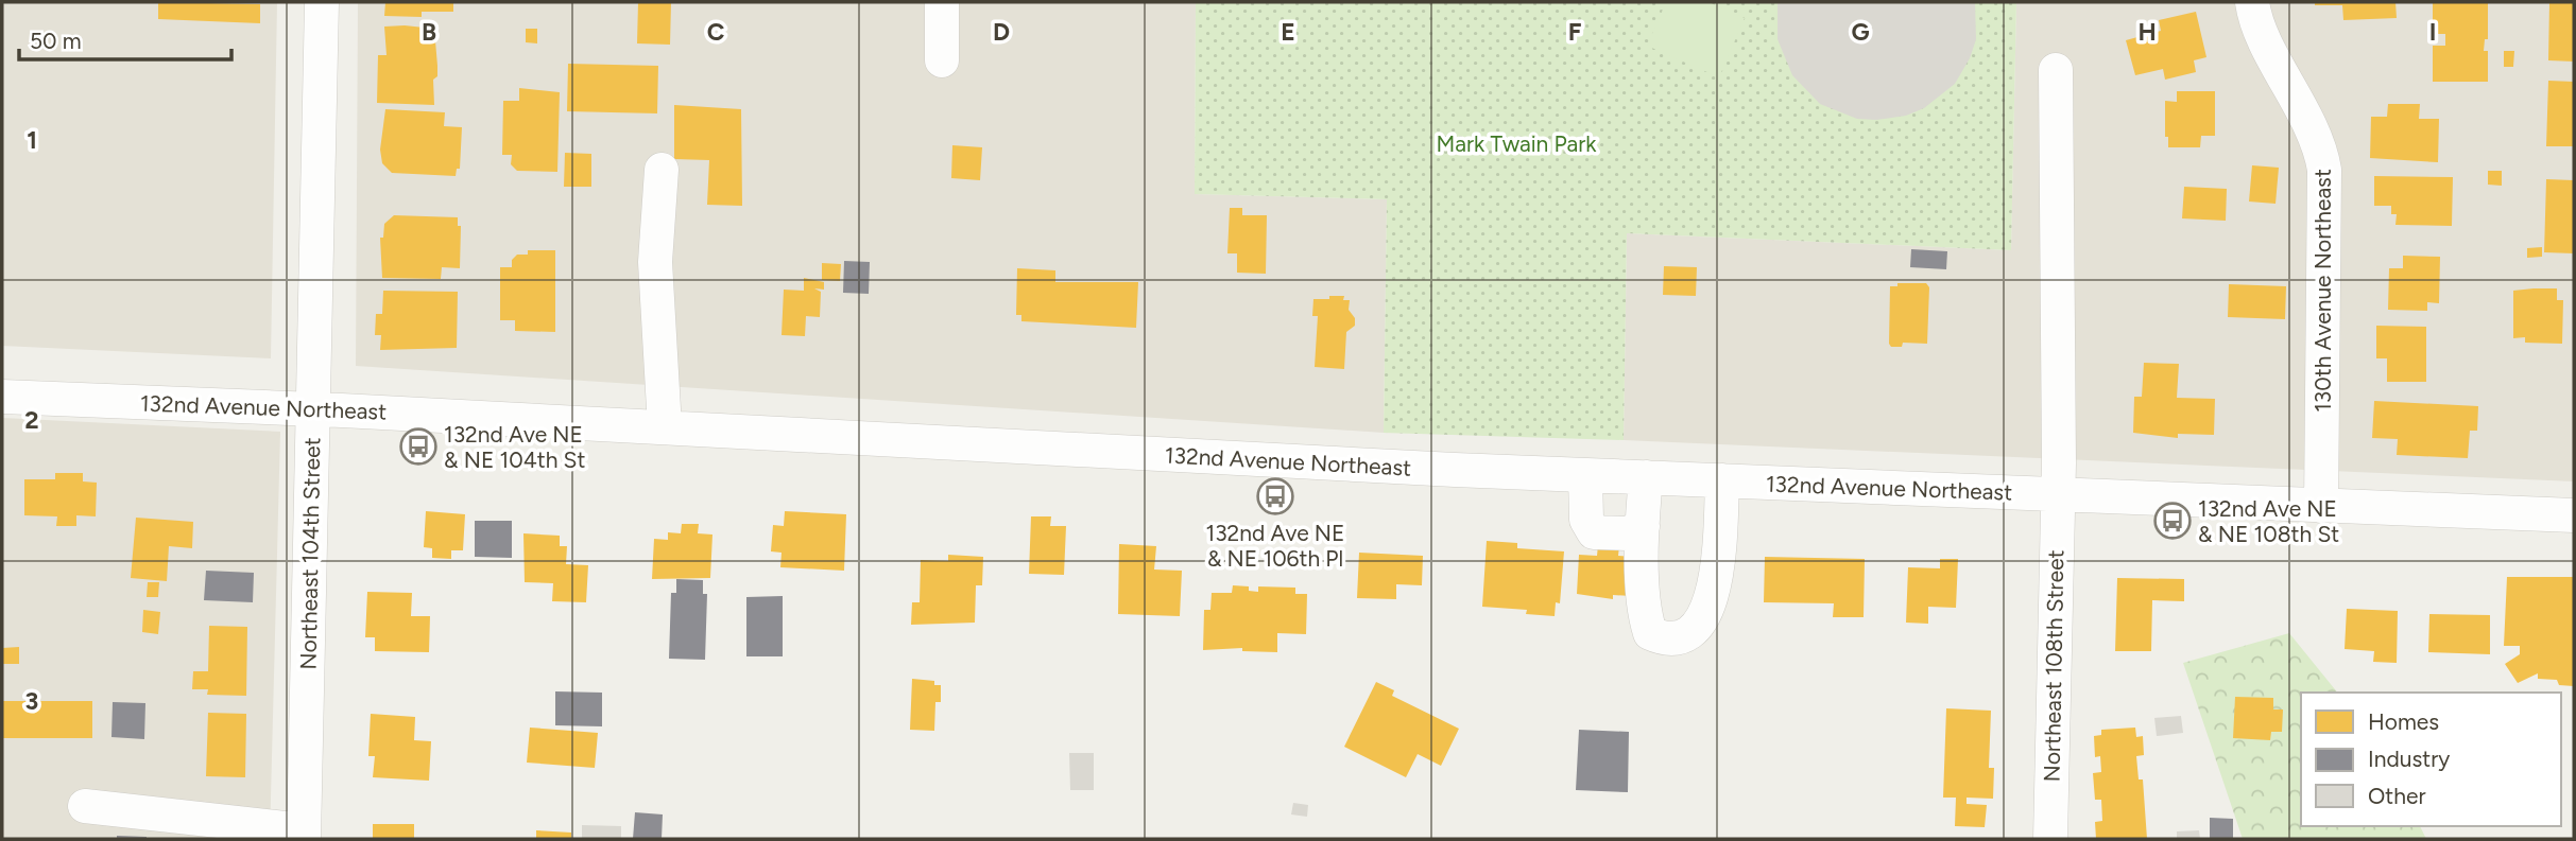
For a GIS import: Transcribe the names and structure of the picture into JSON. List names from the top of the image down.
{
  "streets": {
    "street": [
      "130th Avenue Northeast",
      "132nd Avenue Northeast",
      "Northeast 104th Street",
      "Northeast 108th Street"
    ]
  },
  "crossings": [
    ["130th Avenue Northeast", "132nd Avenue Northeast"],
    ["132nd Avenue Northeast", "Northeast 104th Street"],
    ["132nd Avenue Northeast", "Northeast 108th Street"]
  ],
  "parks": ["Mark Twain Park"],
  "places": {
    "bus stop": ["132nd Ave NE & NE 104th St", "132nd Ave NE & NE 106th Pl", "132nd Ave NE & NE 108th St"]
  },
  "legend": ["Homes", "Industry", "Other"],
  "scale_bar": "50 m",
  "grid": {
    "columns": [
      "B",
      "C",
      "D",
      "E",
      "F",
      "G",
      "H",
      "I"
    ],
    "rows": ["1", "2", "3"]
  }
}
